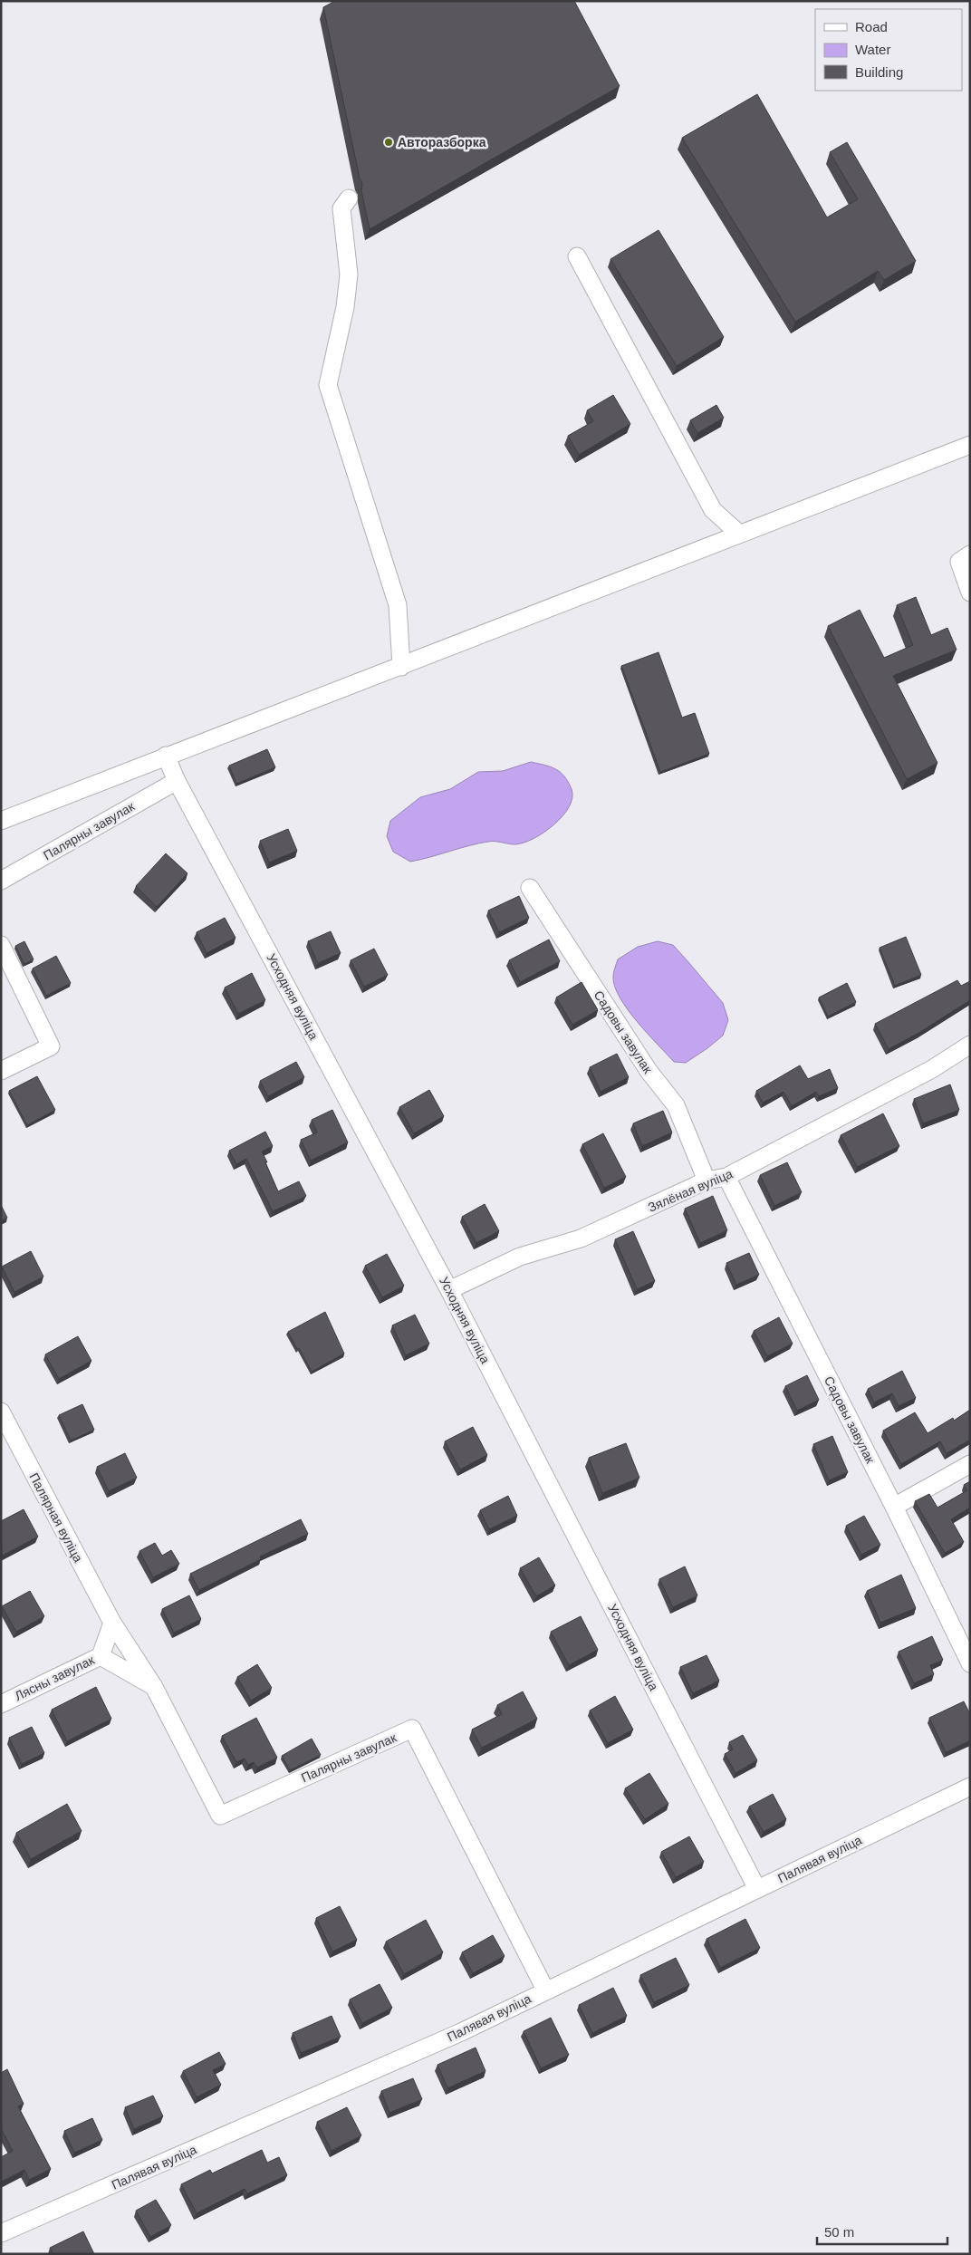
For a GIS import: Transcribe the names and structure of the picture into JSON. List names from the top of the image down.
{
  "streets": {
    "street": [
      "Палярны завулак",
      "Усходняя вуліца",
      "Садовы завулак",
      "Зялёная вуліца",
      "Палярная вуліца",
      "Лясны завулак",
      "Палявая вуліца"
    ]
  },
  "crossings": [
    ["Палярны завулак", "Усходняя вуліца"],
    ["Палярны завулак", "Палярная вуліца"],
    ["Палярны завулак", "Лясны завулак"],
    ["Палярны завулак", "Палявая вуліца"],
    ["Усходняя вуліца", "Зялёная вуліца"],
    ["Усходняя вуліца", "Палявая вуліца"],
    ["Садовы завулак", "Зялёная вуліца"],
    ["Палярная вуліца", "Лясны завулак"]
  ],
  "places": ["Авторазборка"],
  "legend": ["Road", "Water", "Building"],
  "scale_bar": "50 m"
}
